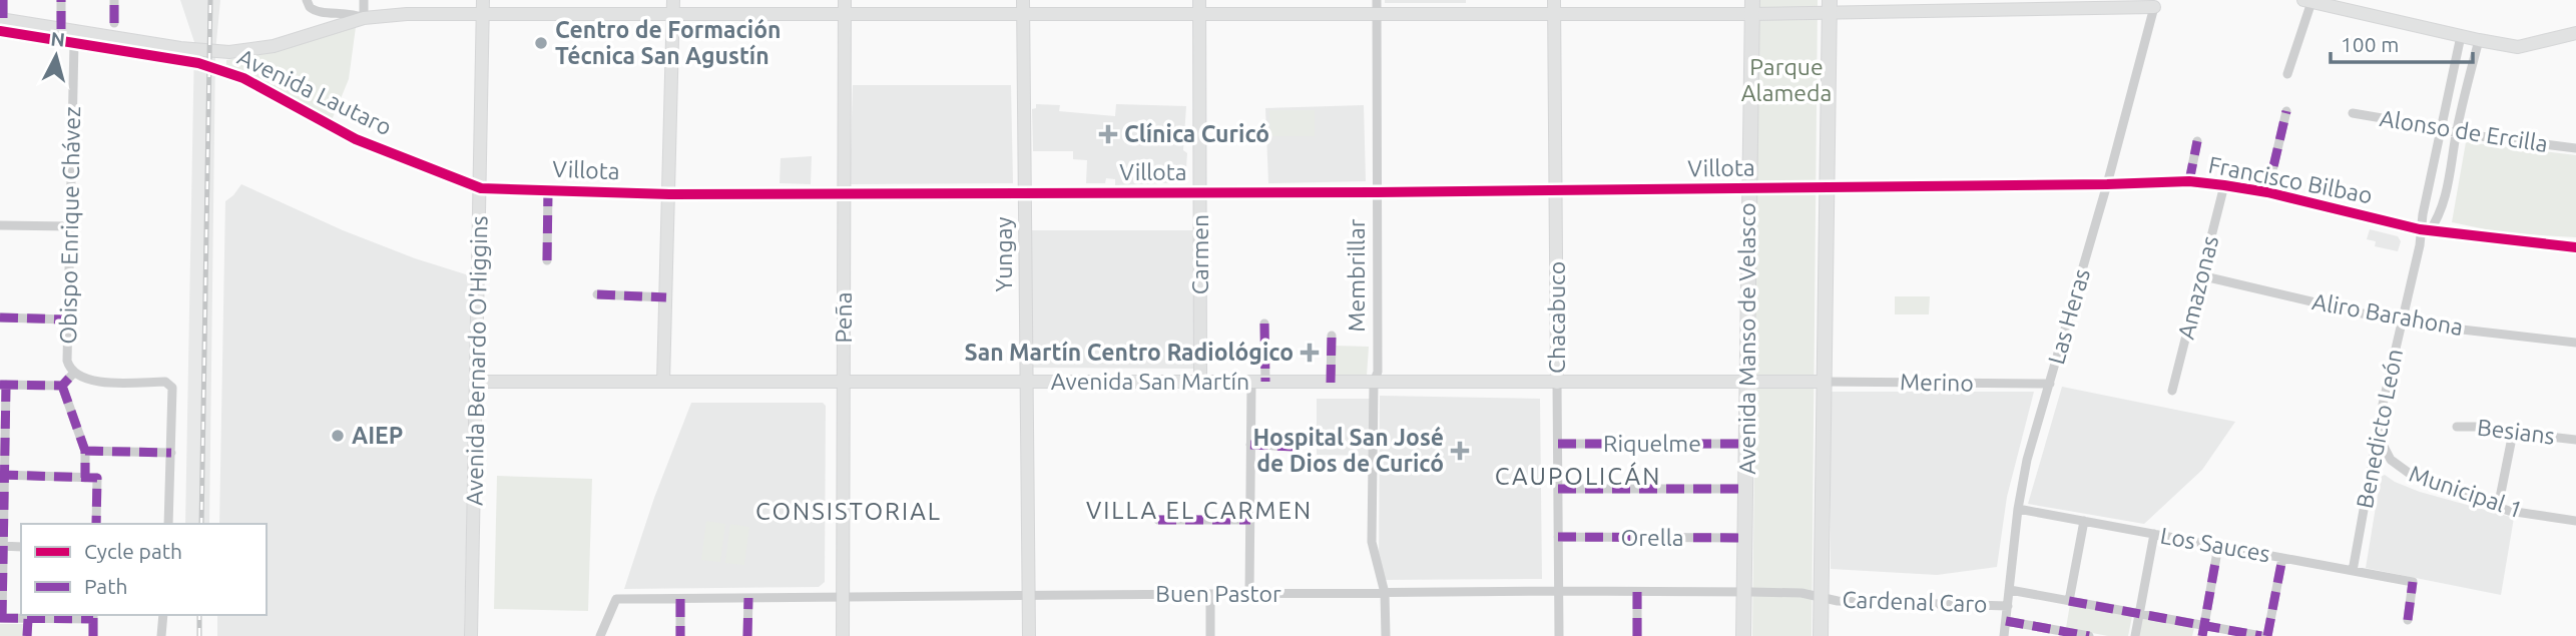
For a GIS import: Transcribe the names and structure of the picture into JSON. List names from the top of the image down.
{
  "streets": {
    "main road": ["Avenida Manso de Velasco"],
    "street": [
      "Avenida Lautaro",
      "Alonso de Ercilla",
      "Villota",
      "Francisco Bilbao",
      "Obispo Enrique Chávez",
      "Yungay",
      "Carmen",
      "Membrillar",
      "Amazonas",
      "Aliro Barahona",
      "Las Heras",
      "Peña",
      "Chacabuco",
      "Avenida Bernardo O'Higgins",
      "Avenida San Martín",
      "Merino",
      "Benedicto León",
      "Besians",
      "Riquelme",
      "Municipal 1",
      "Orella",
      "Los Sauces",
      "Buen Pastor",
      "Cardenal Caro"
    ]
  },
  "crossings": [
    ["Avenida Lautaro", "Villota"],
    ["Avenida Lautaro", "Obispo Enrique Chávez"],
    ["Avenida Lautaro", "Avenida Bernardo O'Higgins"],
    ["Alonso de Ercilla", "Benedicto León"],
    ["Villota", "Francisco Bilbao"],
    ["Villota", "Yungay"],
    ["Villota", "Carmen"],
    ["Villota", "Membrillar"],
    ["Villota", "Peña"],
    ["Villota", "Chacabuco"],
    ["Villota", "Avenida Manso de Velasco"],
    ["Villota", "Avenida Bernardo O'Higgins"],
    ["Francisco Bilbao", "Amazonas"],
    ["Francisco Bilbao", "Las Heras"],
    ["Francisco Bilbao", "Benedicto León"],
    ["Yungay", "Avenida San Martín"],
    ["Yungay", "Buen Pastor"],
    ["Carmen", "Avenida San Martín"],
    ["Membrillar", "Avenida San Martín"],
    ["Membrillar", "Buen Pastor"],
    ["Amazonas", "Aliro Barahona"],
    ["Aliro Barahona", "Benedicto León"],
    ["Las Heras", "Merino"],
    ["Las Heras", "Los Sauces"],
    ["Las Heras", "Cardenal Caro"],
    ["Peña", "Avenida San Martín"],
    ["Peña", "Buen Pastor"],
    ["Chacabuco", "Avenida San Martín"],
    ["Chacabuco", "Riquelme"],
    ["Chacabuco", "Orella"],
    ["Chacabuco", "Buen Pastor"],
    ["Avenida Manso de Velasco", "Avenida San Martín"],
    ["Avenida Manso de Velasco", "Riquelme"],
    ["Avenida Manso de Velasco", "Orella"],
    ["Avenida Manso de Velasco", "Buen Pastor"],
    ["Avenida Bernardo O'Higgins", "Avenida San Martín"],
    ["Avenida San Martín", "Merino"],
    ["Benedicto León", "Municipal 1"],
    ["Benedicto León", "Los Sauces"],
    ["Buen Pastor", "Cardenal Caro"]
  ],
  "districts": ["CAUPOLICÁN", "VILLA EL CARMEN", "CONSISTORIAL"],
  "parks": ["Parque Alameda"],
  "places": {
    "other": ["Centro de Formación Técnica San Agustín", "AIEP"],
    "health": ["Clínica Curicó", "San Martín Centro Radiológico", "Hospital San José de Dios de Curicó"]
  },
  "legend": ["Cycle path", "Path"],
  "scale_bar": "100 m",
  "north": "top"
}
